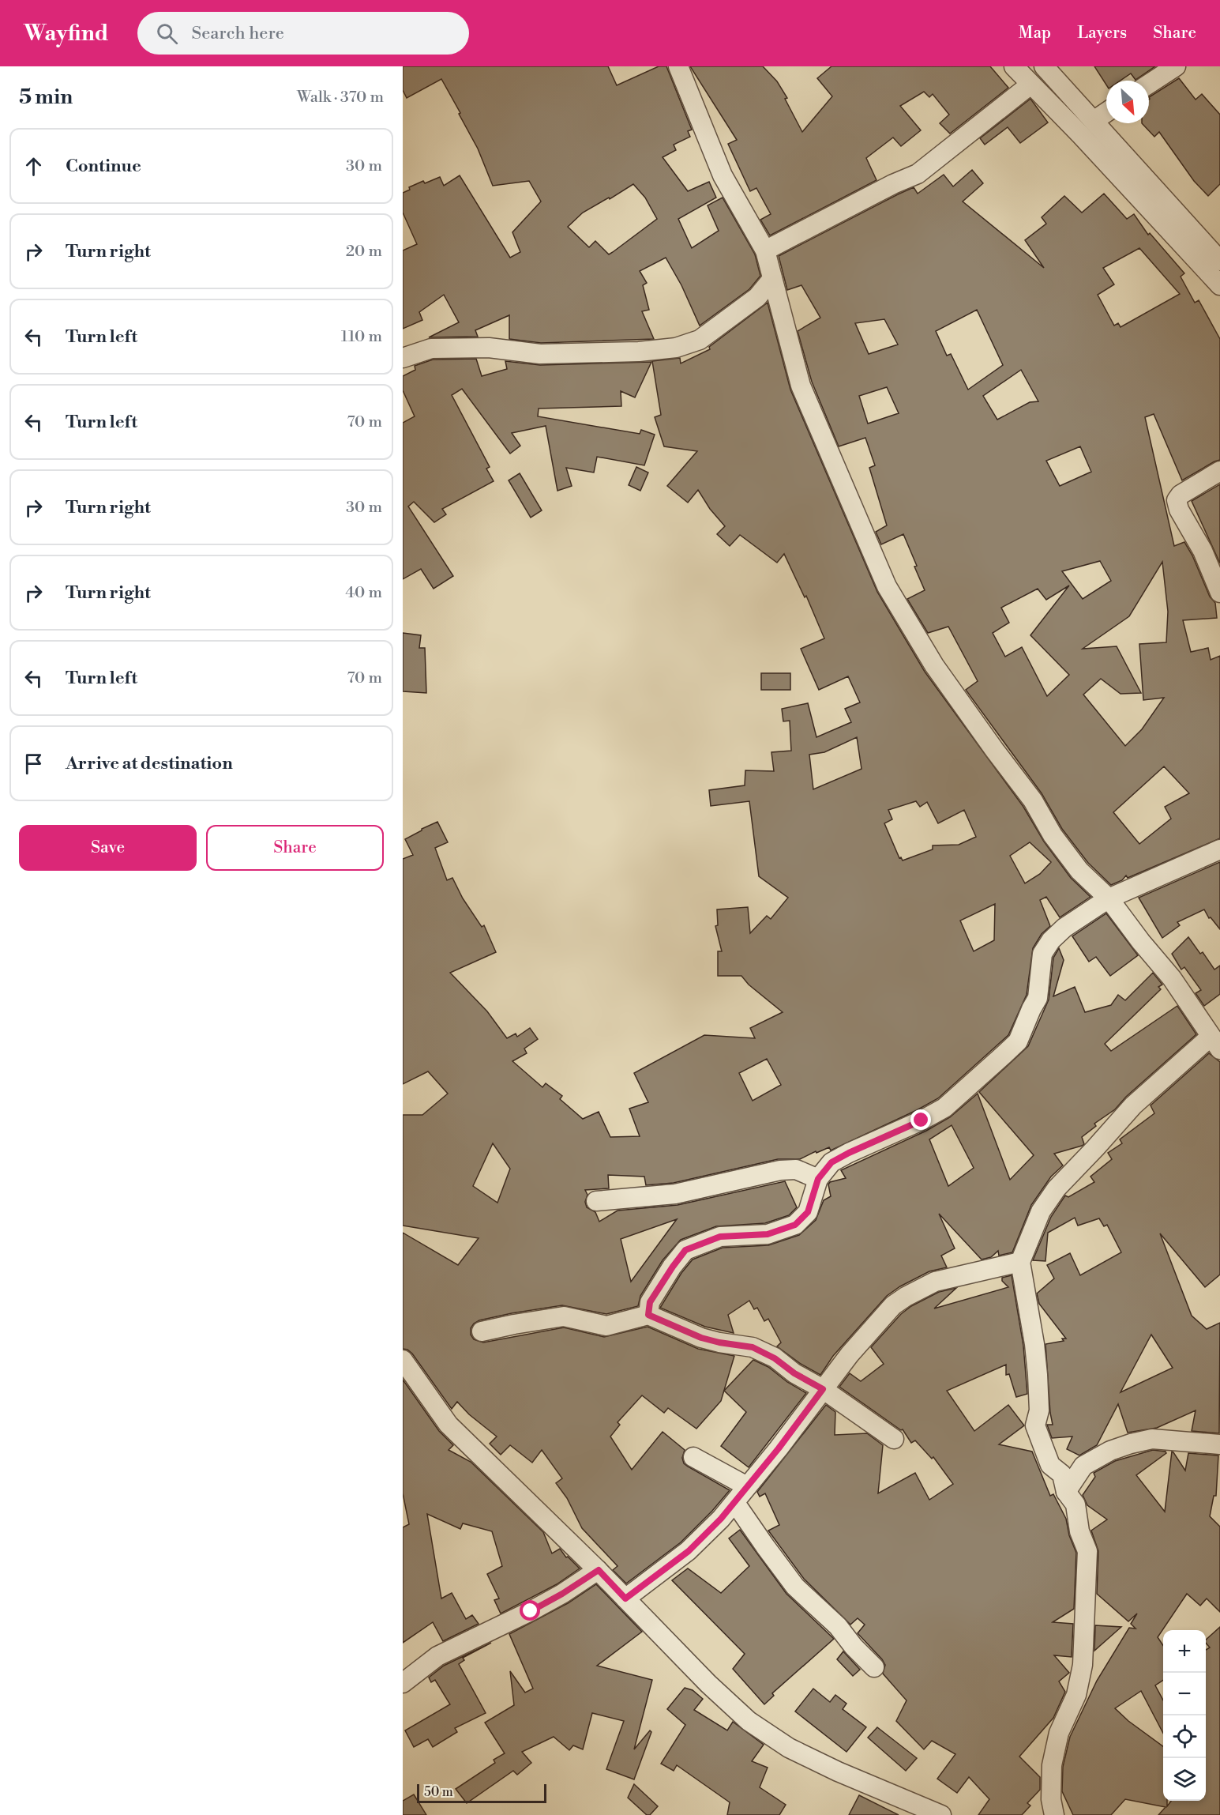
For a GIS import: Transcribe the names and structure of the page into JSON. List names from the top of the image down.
{
  "scale_bar": "50 m",
  "north": "bottom right",
  "page": {
    "header": "Wayfind",
    "search": "Search here",
    "nav": ["Map", "Layers", "Share"],
    "heading": ["5 min", "Walk · 370 m"],
    "list": [
      ["Continue", "30 m"],
      ["Turn right", "20 m"],
      ["Turn left", "110 m"],
      ["Turn left", "70 m"],
      ["Turn right", "30 m"],
      ["Turn right", "40 m"],
      ["Turn left", "70 m"],
      "Arrive at destination"
    ],
    "buttons": ["Save", "Share"],
    "map_buttons": ["+", "−"],
    "scale": "50 m"
  }
}
